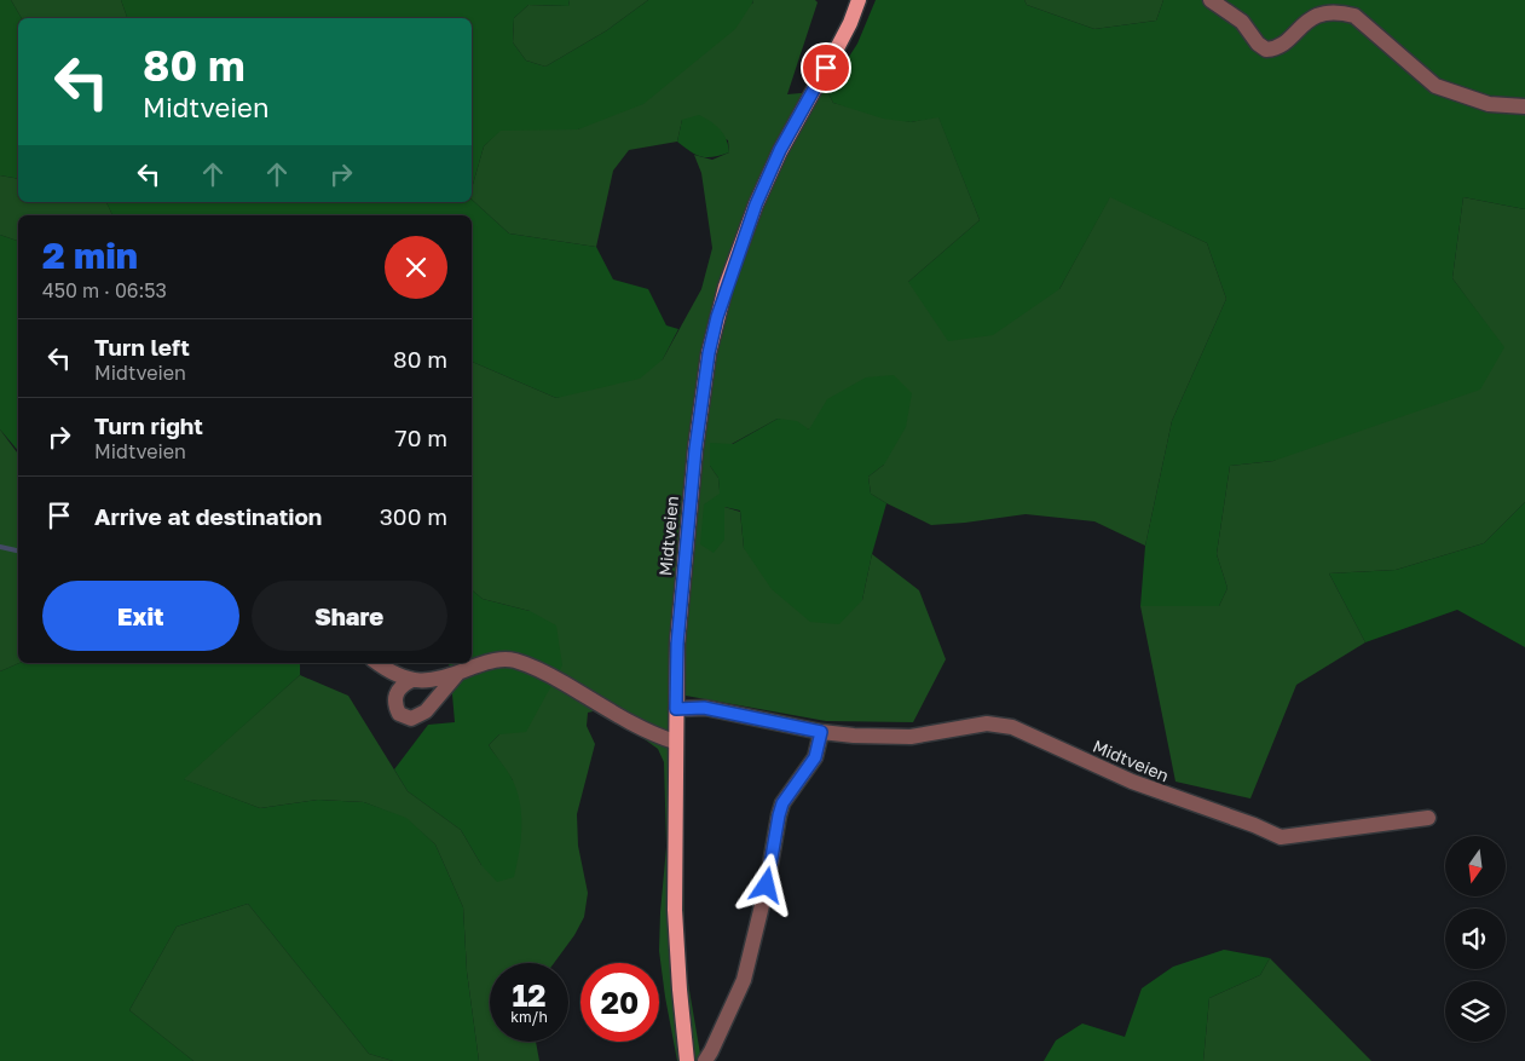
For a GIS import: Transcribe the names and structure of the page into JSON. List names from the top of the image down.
{
  "streets": {
    "main road": ["Midtveien"]
  },
  "north": "bottom",
  "page": {
    "turn": ["80 m", "Midtveien"],
    "heading": ["2 min", "450 m · 06:53"],
    "list": [
      {
        "name": "Turn left",
        "note": "Midtveien",
        "value": "80 m"
      },
      {
        "name": "Turn right",
        "note": "Midtveien",
        "value": "70 m"
      },
      {
        "name": "Arrive at destination",
        "value": "300 m"
      }
    ],
    "buttons": ["Exit", "Share"],
    "speed": "12 km/h",
    "limit": "20"
  }
}
